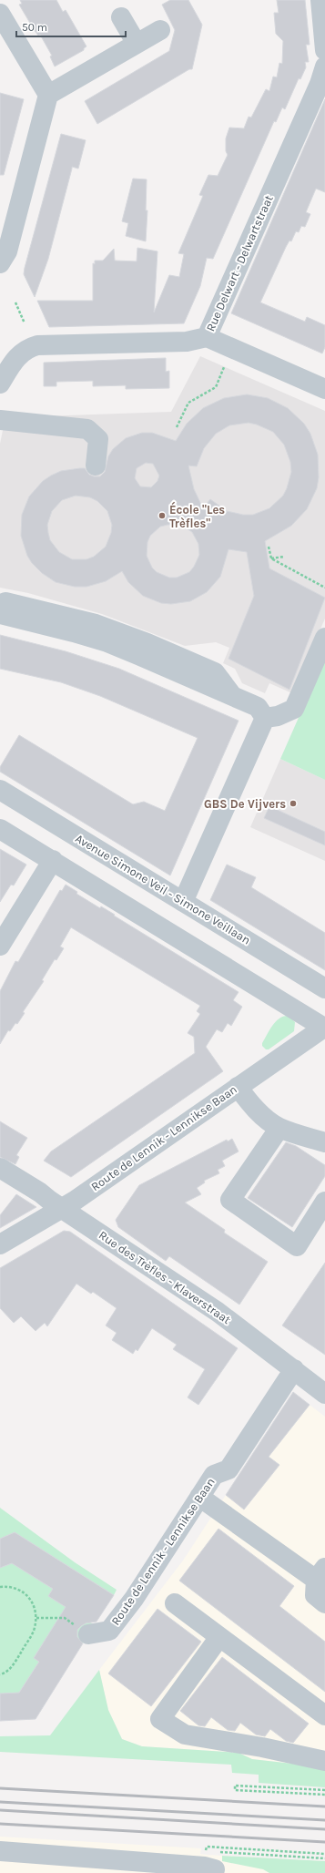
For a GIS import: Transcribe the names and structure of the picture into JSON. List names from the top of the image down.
{
  "streets": {
    "street": [
      "Rue Delwart - Delwartstraat",
      "Avenue Simone Veil - Simone Veillaan",
      "Route de Lennik - Lennikse Baan",
      "Rue des Trèfles - Klaverstraat"
    ]
  },
  "crossings": [
    ["Route de Lennik - Lennikse Baan", "Rue des Trèfles - Klaverstraat"]
  ],
  "places": ["École \"Les Trèfles\"", "GBS De Vijvers"],
  "scale_bar": "50 m"
}
